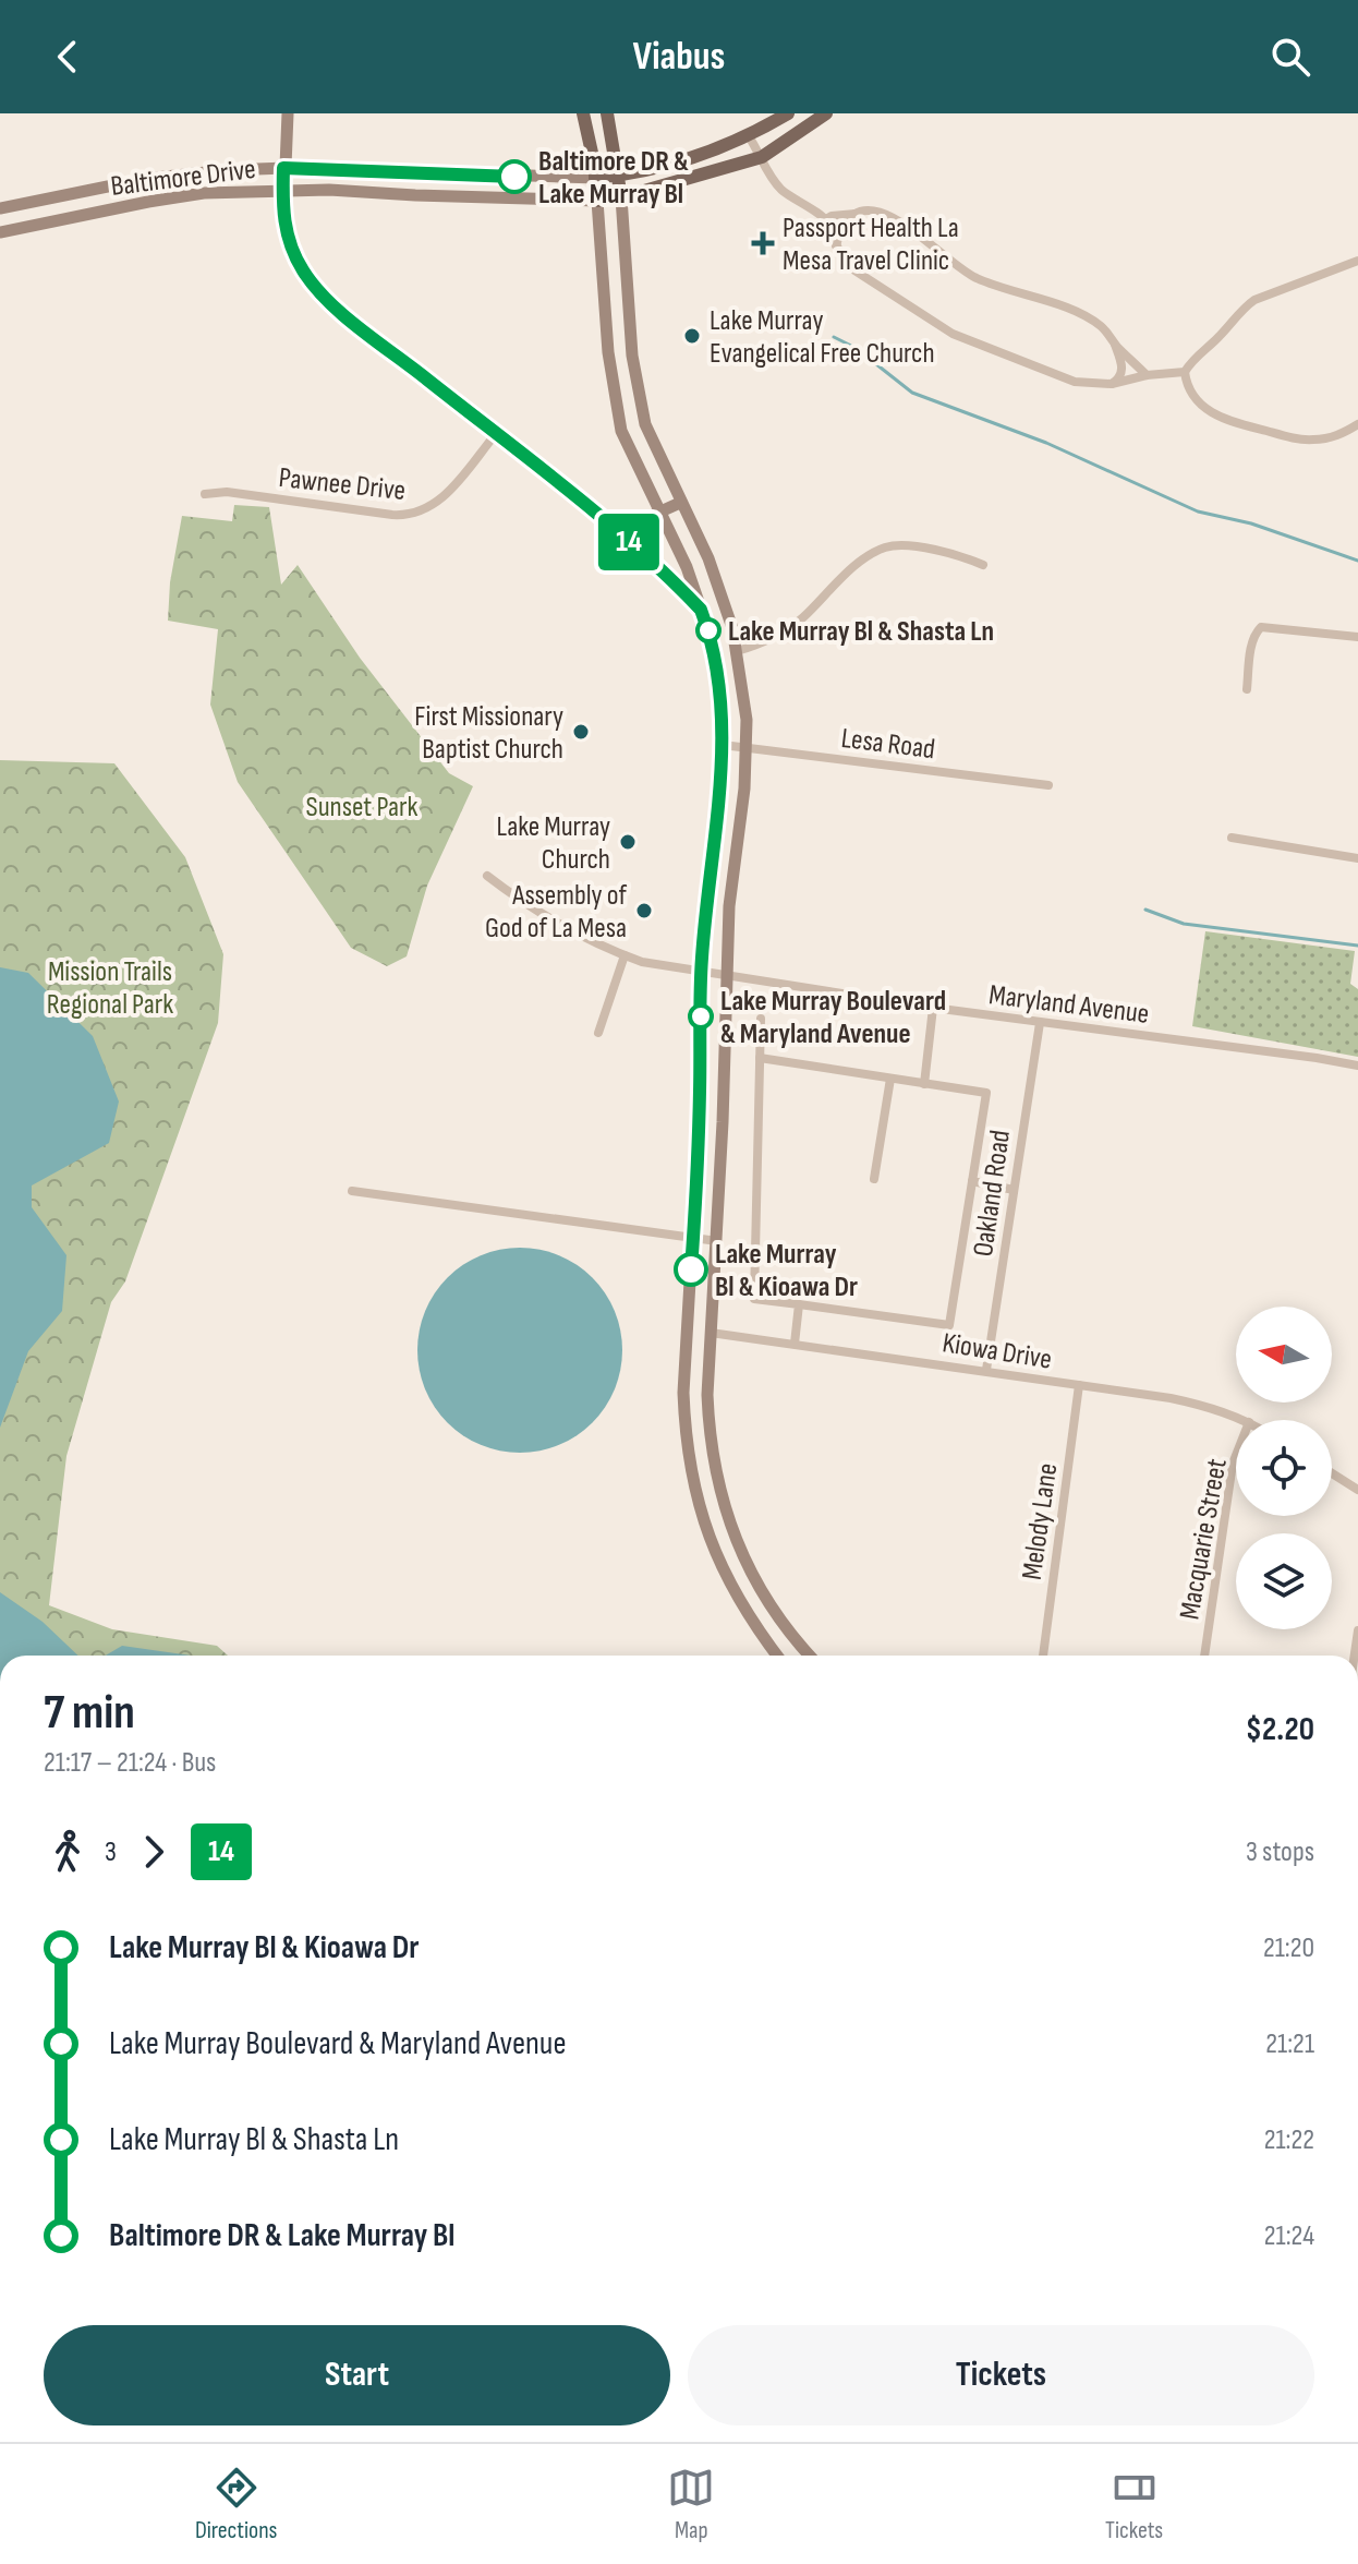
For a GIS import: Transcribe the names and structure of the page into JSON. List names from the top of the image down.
{
  "streets": {
    "main road": ["Baltimore Drive"],
    "street": [
      "Pawnee Drive",
      "Lesa Road",
      "Maryland Avenue",
      "Oakland Road",
      "Kiowa Drive",
      "Melody Lane",
      "Macquarie Street"
    ]
  },
  "crossings": [
    ["Maryland Avenue", "Oakland Road"],
    ["Oakland Road", "Kiowa Drive"],
    ["Kiowa Drive", "Melody Lane"]
  ],
  "parks": ["Sunset Park", "Mission Trails Regional Park"],
  "places": {
    "other": [
      "Baltimore DR & Lake Murray Bl",
      "Lake Murray Evangelical Free Church",
      "Lake Murray Bl & Shasta Ln",
      "First Missionary Baptist Church",
      "Lake Murray Church",
      "Assembly of God of La Mesa",
      "Lake Murray Boulevard & Maryland Avenue",
      "Lake Murray Bl & Kioawa Dr"
    ],
    "health": ["Passport Health La Mesa Travel Clinic"]
  },
  "lines": ["bus line 14"],
  "north": "left",
  "page": {
    "header": "Viabus",
    "on_map": "14",
    "heading": ["7 min", "21:17 – 21:24 · Bus", "$2.20"],
    "legs": ["3", "14", "3 stops"],
    "list": [
      {
        "name": "Lake Murray Bl & Kioawa Dr",
        "value": "21:20"
      },
      {
        "name": "Lake Murray Boulevard & Maryland Avenue",
        "value": "21:21"
      },
      {
        "name": "Lake Murray Bl & Shasta Ln",
        "value": "21:22"
      },
      {
        "name": "Baltimore DR & Lake Murray Bl",
        "value": "21:24"
      }
    ],
    "buttons": ["Start", "Tickets"],
    "tabs": ["Directions", "Map", "Tickets"]
  }
}
